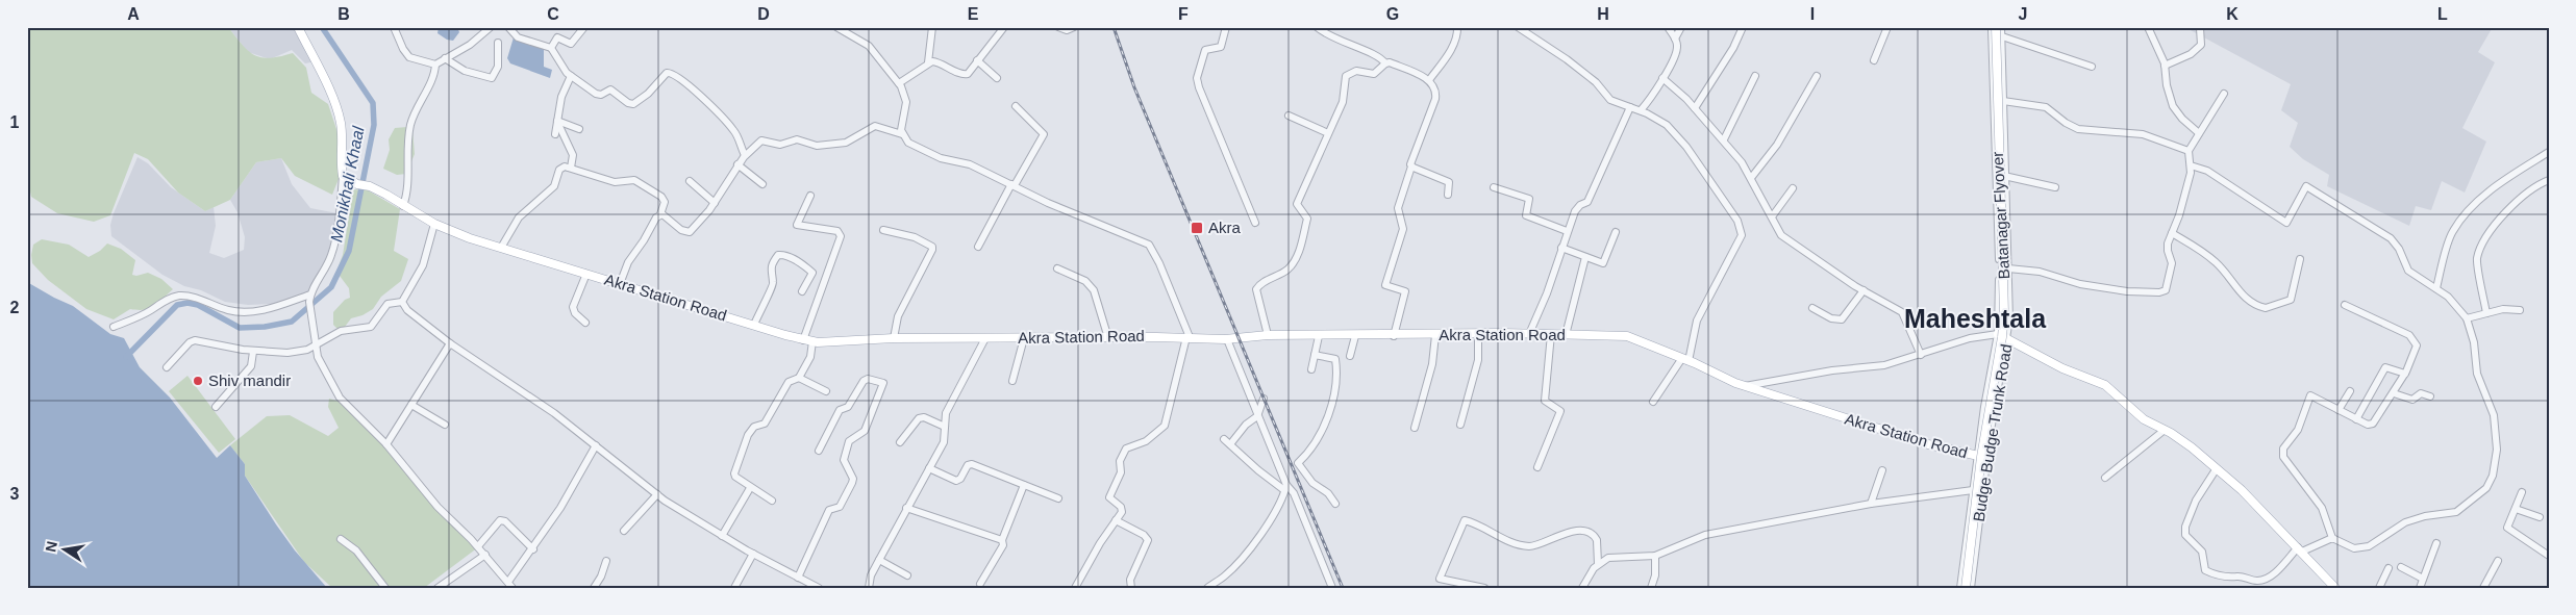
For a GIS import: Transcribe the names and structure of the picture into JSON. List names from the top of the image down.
{
  "streets": {
    "main road": ["Batanagar Flyover", "Akra Station Road"],
    "street": ["Budge Budge Trunk Road"]
  },
  "crossings": [
    ["Akra Station Road", "Budge Budge Trunk Road"]
  ],
  "districts": ["Maheshtala"],
  "water": ["Monikhali Khaal"],
  "places": {
    "transit": ["Akra"],
    "other": ["Shiv mandir"]
  },
  "north": "left",
  "grid": {
    "columns": [
      "A",
      "B",
      "C",
      "D",
      "E",
      "F",
      "G",
      "H",
      "I",
      "J",
      "K",
      "L"
    ],
    "rows": ["1", "2", "3"]
  }
}
